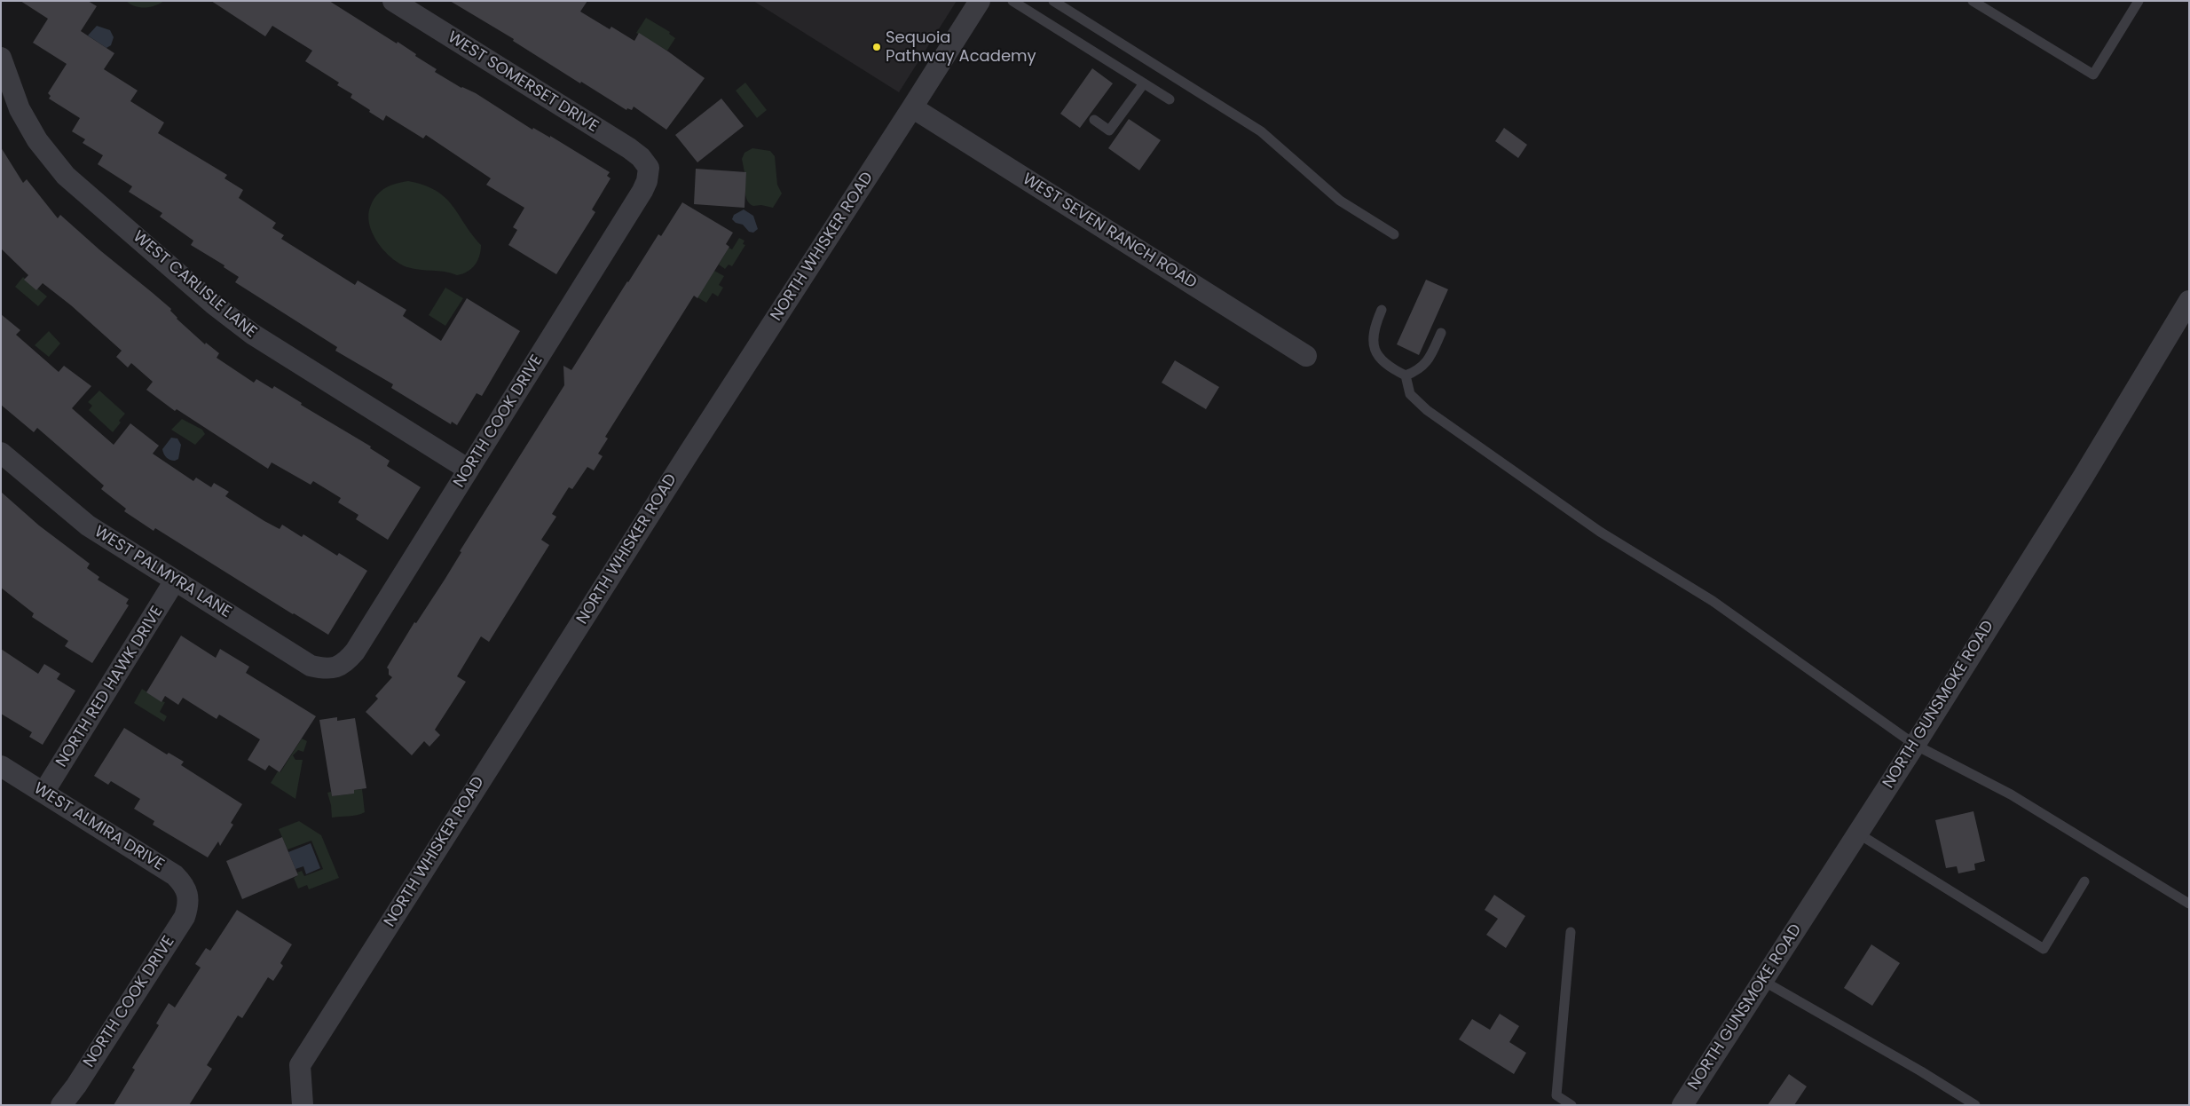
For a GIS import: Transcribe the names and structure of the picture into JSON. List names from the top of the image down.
{
  "streets": {
    "street": [
      "WEST SOMERSET DRIVE",
      "WEST SEVEN RANCH ROAD",
      "NORTH WHISKER ROAD",
      "WEST CARLISLE LANE",
      "NORTH COOK DRIVE",
      "WEST PALMYRA LANE",
      "NORTH RED HAWK DRIVE",
      "NORTH GUNSMOKE ROAD",
      "WEST ALMIRA DRIVE"
    ]
  },
  "crossings": [
    ["WEST SOMERSET DRIVE", "NORTH COOK DRIVE"],
    ["WEST SEVEN RANCH ROAD", "NORTH WHISKER ROAD"],
    ["WEST CARLISLE LANE", "NORTH COOK DRIVE"],
    ["NORTH COOK DRIVE", "WEST PALMYRA LANE"],
    ["NORTH COOK DRIVE", "WEST ALMIRA DRIVE"],
    ["WEST PALMYRA LANE", "NORTH RED HAWK DRIVE"],
    ["NORTH RED HAWK DRIVE", "WEST ALMIRA DRIVE"]
  ],
  "places": ["Sequoia Pathway Academy"]
}
